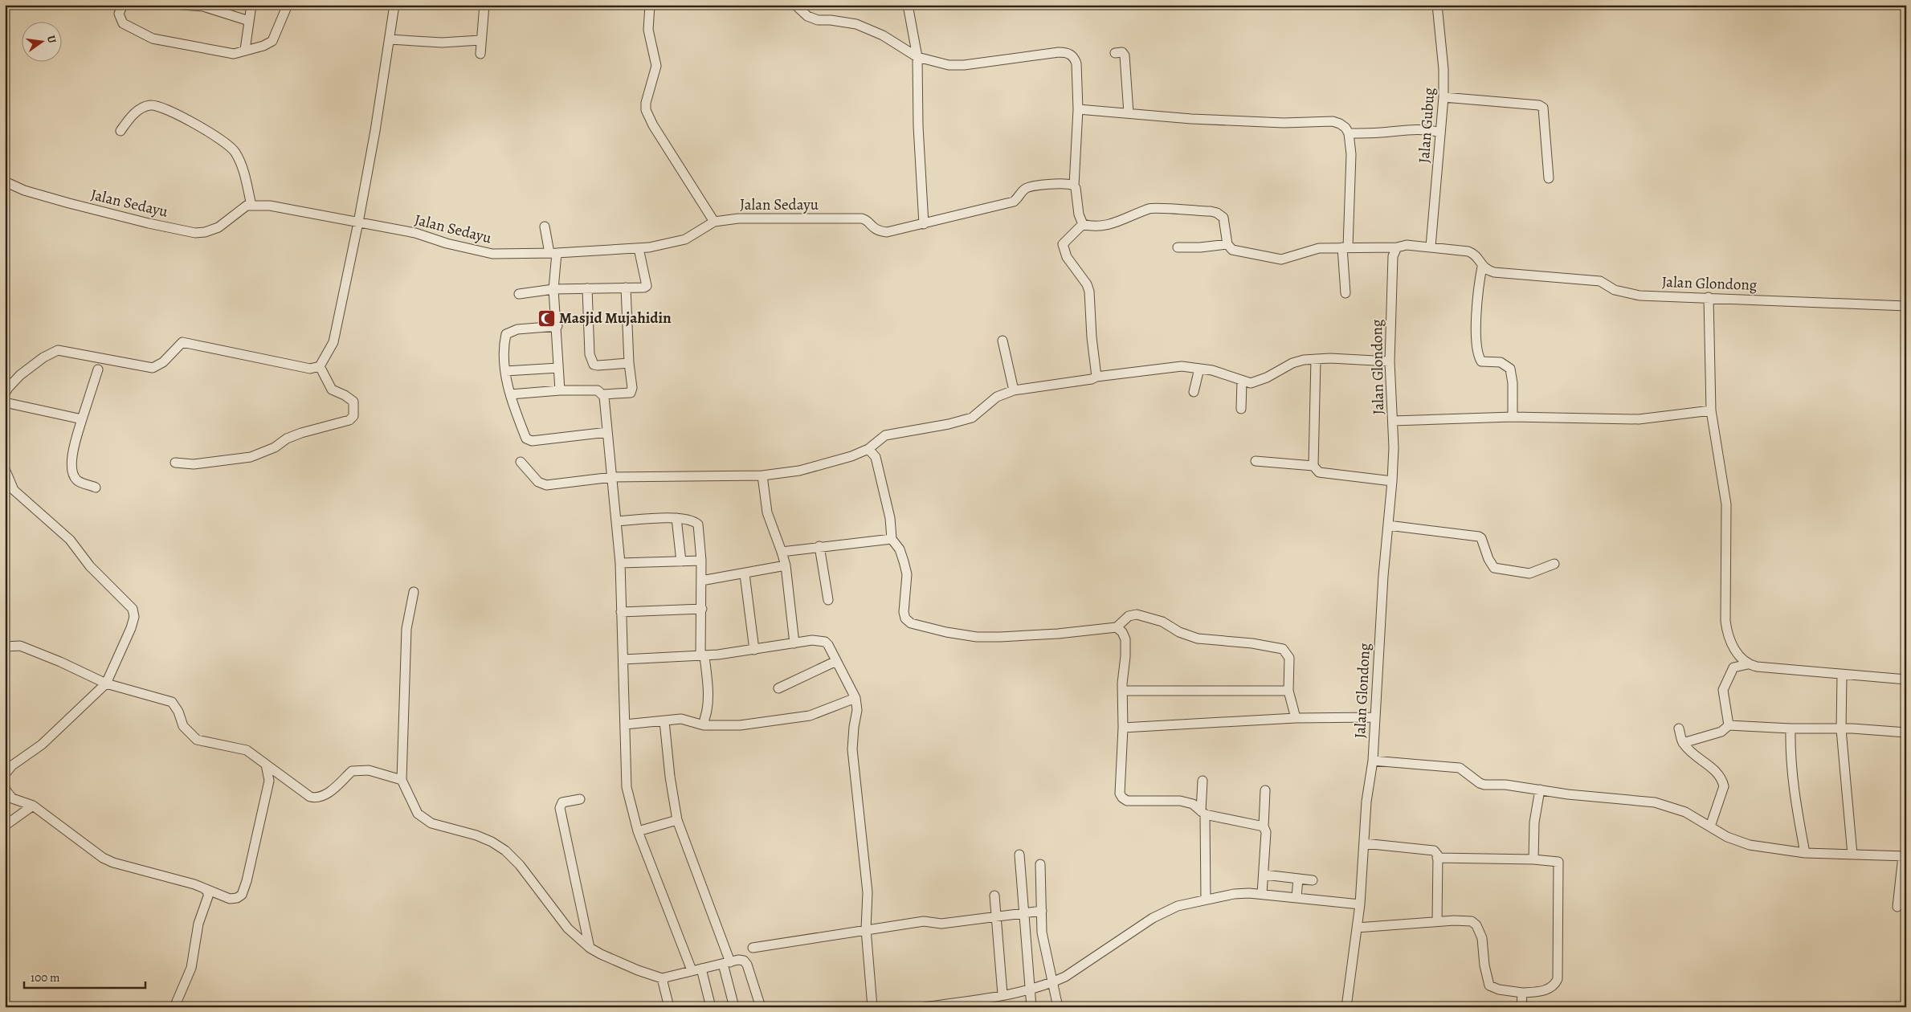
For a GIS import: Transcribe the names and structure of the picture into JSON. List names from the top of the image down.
{
  "streets": {
    "street": ["Jalan Gubug", "Jalan Sedayu", "Jalan Glondong"]
  },
  "crossings": [
    ["Jalan Gubug", "Jalan Glondong"]
  ],
  "places": {
    "mosque": ["Masjid Mujahidin"]
  },
  "scale_bar": "100 m",
  "north": "right"
}
